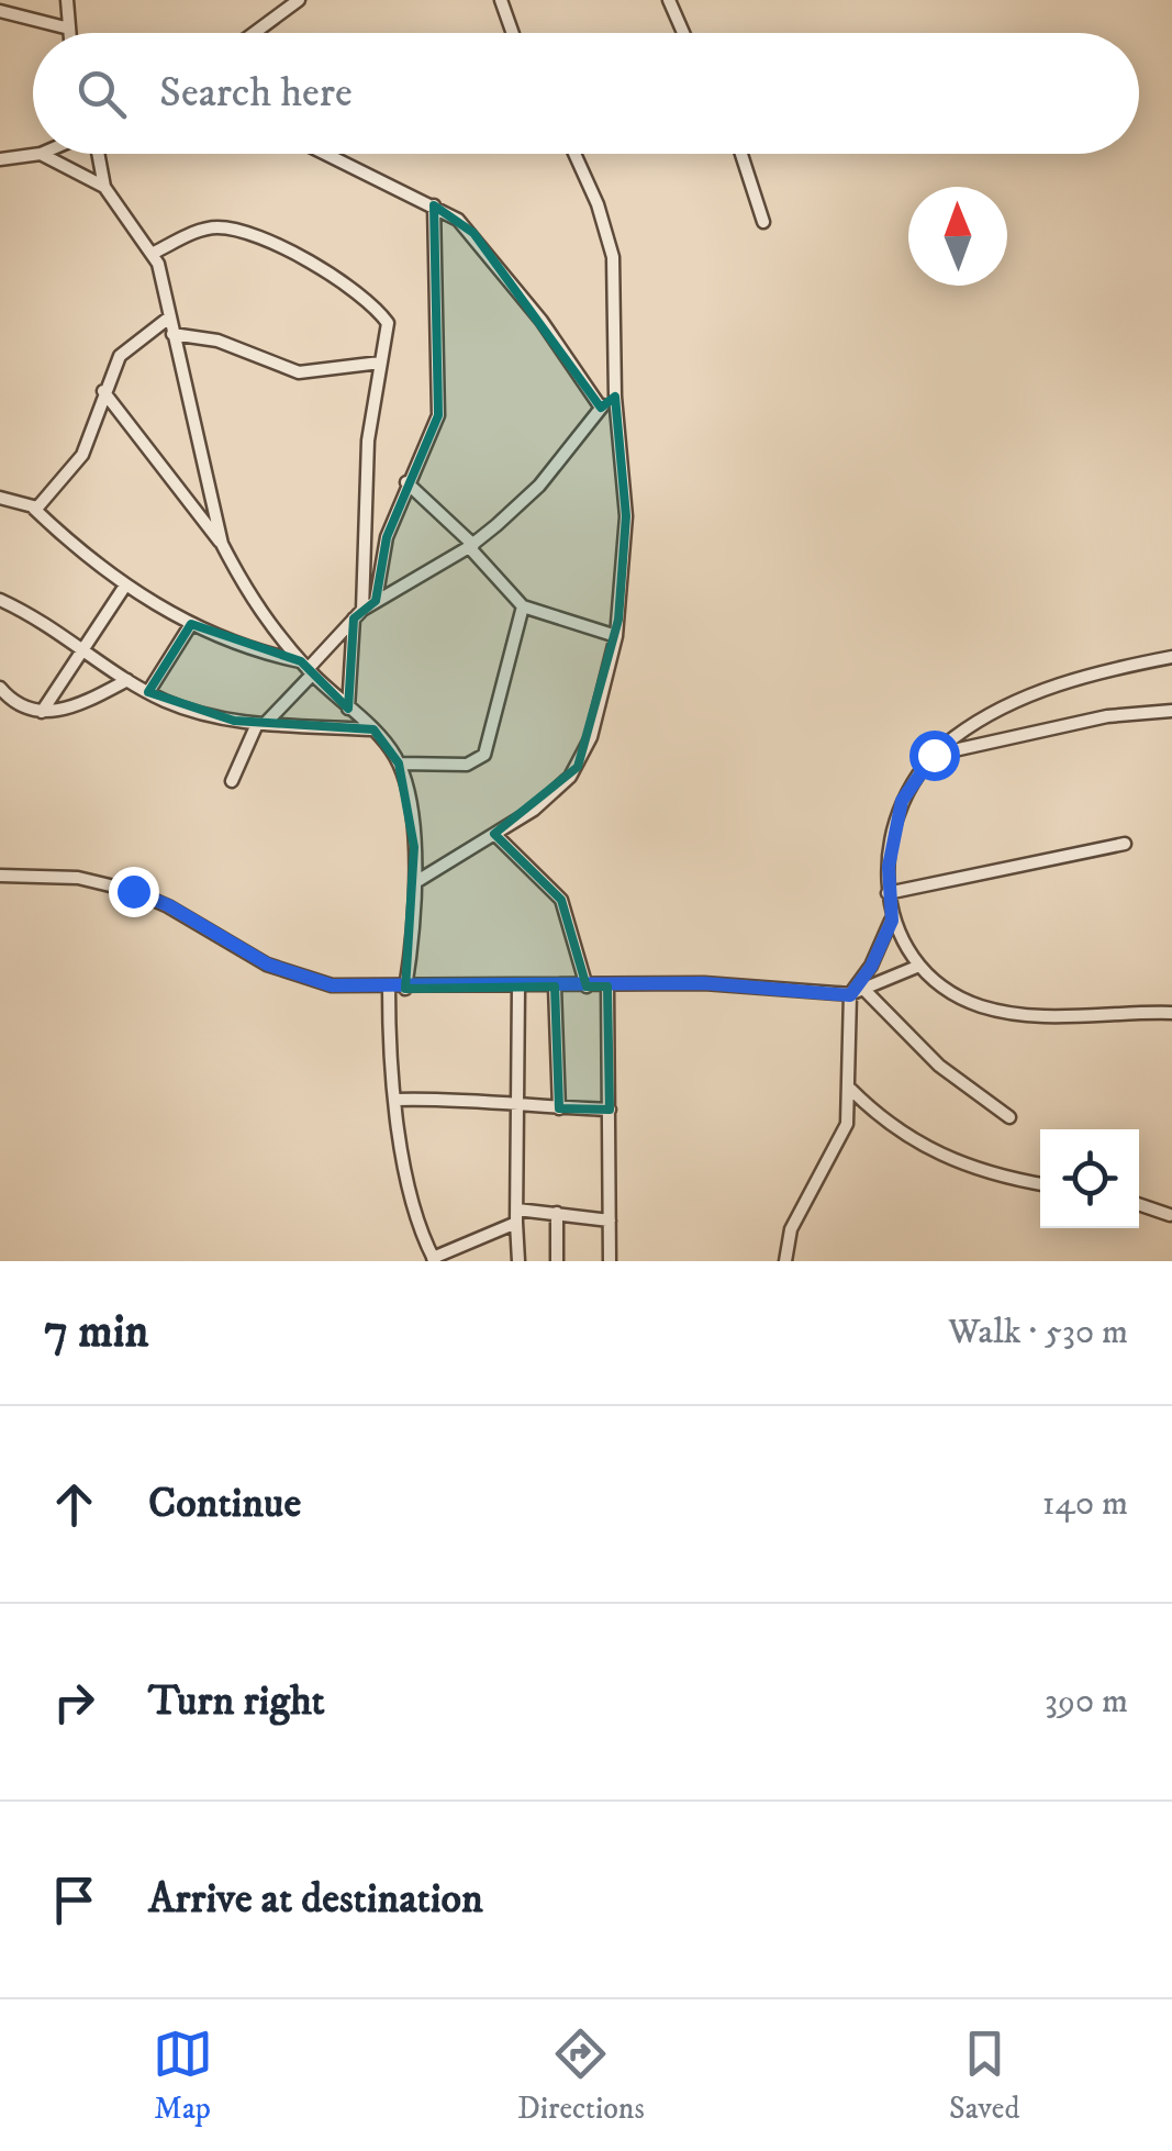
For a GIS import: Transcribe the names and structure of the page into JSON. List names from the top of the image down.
{
  "north": "top",
  "page": {
    "search": "Search here",
    "heading": ["7 min", "Walk · 530 m"],
    "list": [
      ["Continue", "140 m"],
      ["Turn right", "390 m"],
      "Arrive at destination"
    ],
    "nav": ["Map", "Directions", "Saved"]
  }
}
